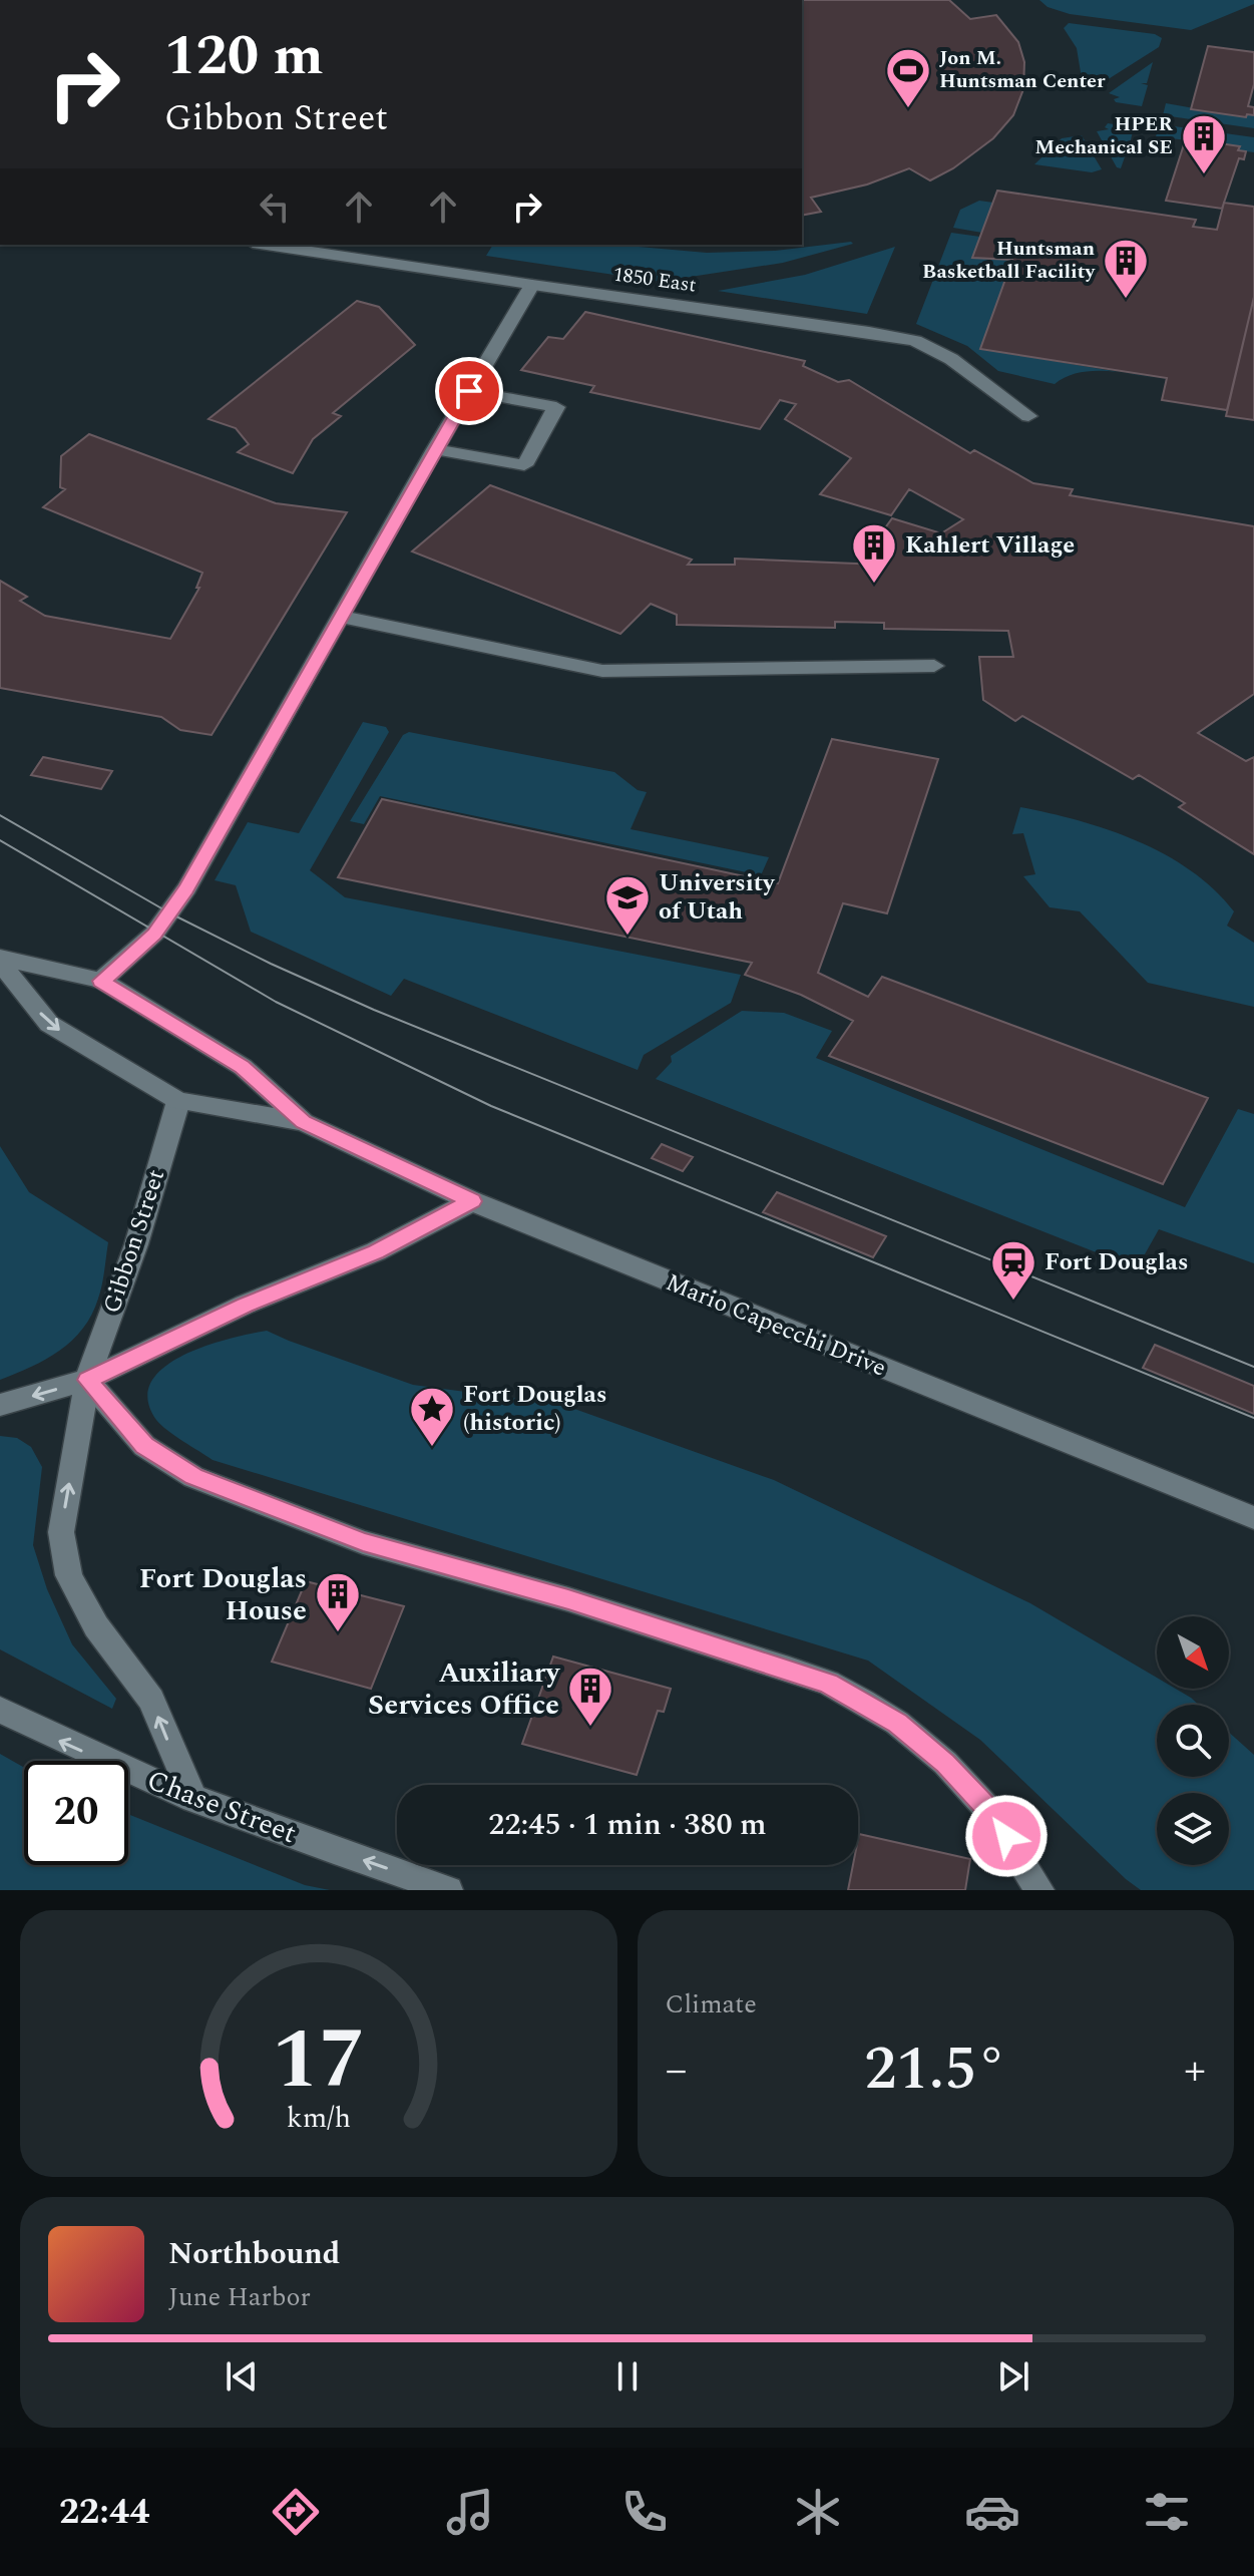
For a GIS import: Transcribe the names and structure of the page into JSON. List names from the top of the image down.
{
  "streets": {
    "street": [
      "1850 East",
      "Gibbon Street",
      "Mario Capecchi Drive",
      "Chase Street"
    ]
  },
  "crossings": [
    ["Gibbon Street", "Mario Capecchi Drive"],
    ["Gibbon Street", "Chase Street"]
  ],
  "one_way": ["Gibbon Street", "Chase Street"],
  "places": {
    "sports": ["Jon M. Huntsman Center"],
    "building": [
      "HPER Mechanical SE",
      "Huntsman Basketball Facility",
      "Kahlert Village",
      "Fort Douglas House",
      "Auxiliary Services Office"
    ],
    "school or university": ["University of Utah"],
    "station": ["Fort Douglas"],
    "place": ["Fort Douglas (historic)"]
  },
  "north": "bottom right",
  "page": {
    "turn": ["120 m", "Gibbon Street"],
    "limit": "20",
    "trip": "22:45 · 1 min · 380 m",
    "tile": "Climate",
    "heat": ["−", "21.5°", "+"],
    "song": ["Northbound", "June Harbor"],
    "tabs": "22:44",
    "gauge": ["17", "km/h"]
  }
}
